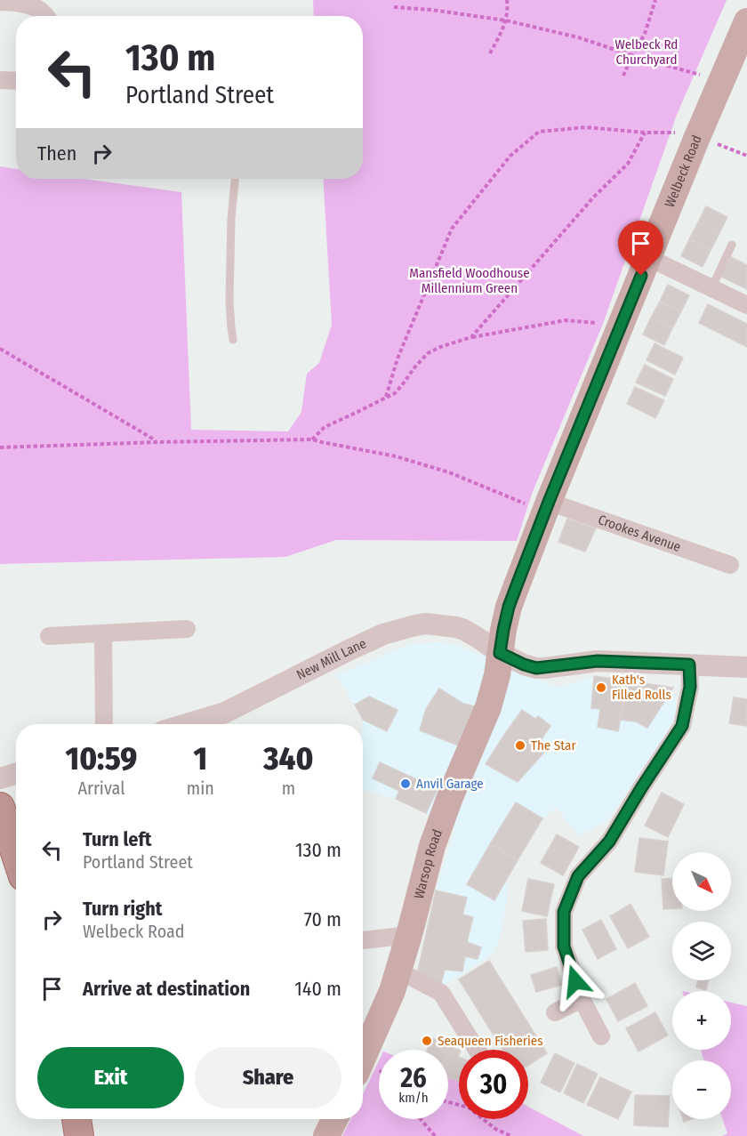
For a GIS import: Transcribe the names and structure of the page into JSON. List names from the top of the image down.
{
  "streets": {
    "main road": ["Welbeck Road", "Warsop Road"],
    "street": ["Crookes Avenue", "New Mill Lane"]
  },
  "crossings": [
    ["Welbeck Road", "Crookes Avenue"],
    ["Welbeck Road", "New Mill Lane"],
    ["Welbeck Road", "Warsop Road"],
    ["New Mill Lane", "Warsop Road"]
  ],
  "parks": ["Welbeck Rd Churchyard", "Mansfield Woodhouse Millennium Green"],
  "places": [
    "Kath's Filled Rolls",
    "The Star",
    "Anvil Garage",
    "Seaqueen Fisheries"
  ],
  "north": "bottom right",
  "page": {
    "turn": ["130 m", "Portland Street"],
    "then": "Then",
    "eta": [
      "10:59",
      "Arrival",
      "1",
      "min",
      "340",
      "m"
    ],
    "list": [
      {
        "name": "Turn left",
        "note": "Portland Street",
        "value": "130 m"
      },
      {
        "name": "Turn right",
        "note": "Welbeck Road",
        "value": "70 m"
      },
      {
        "name": "Arrive at destination",
        "value": "140 m"
      }
    ],
    "map_buttons": ["+", "−"],
    "buttons": ["Exit", "Share"],
    "speed": "26 km/h",
    "limit": "30"
  }
}
